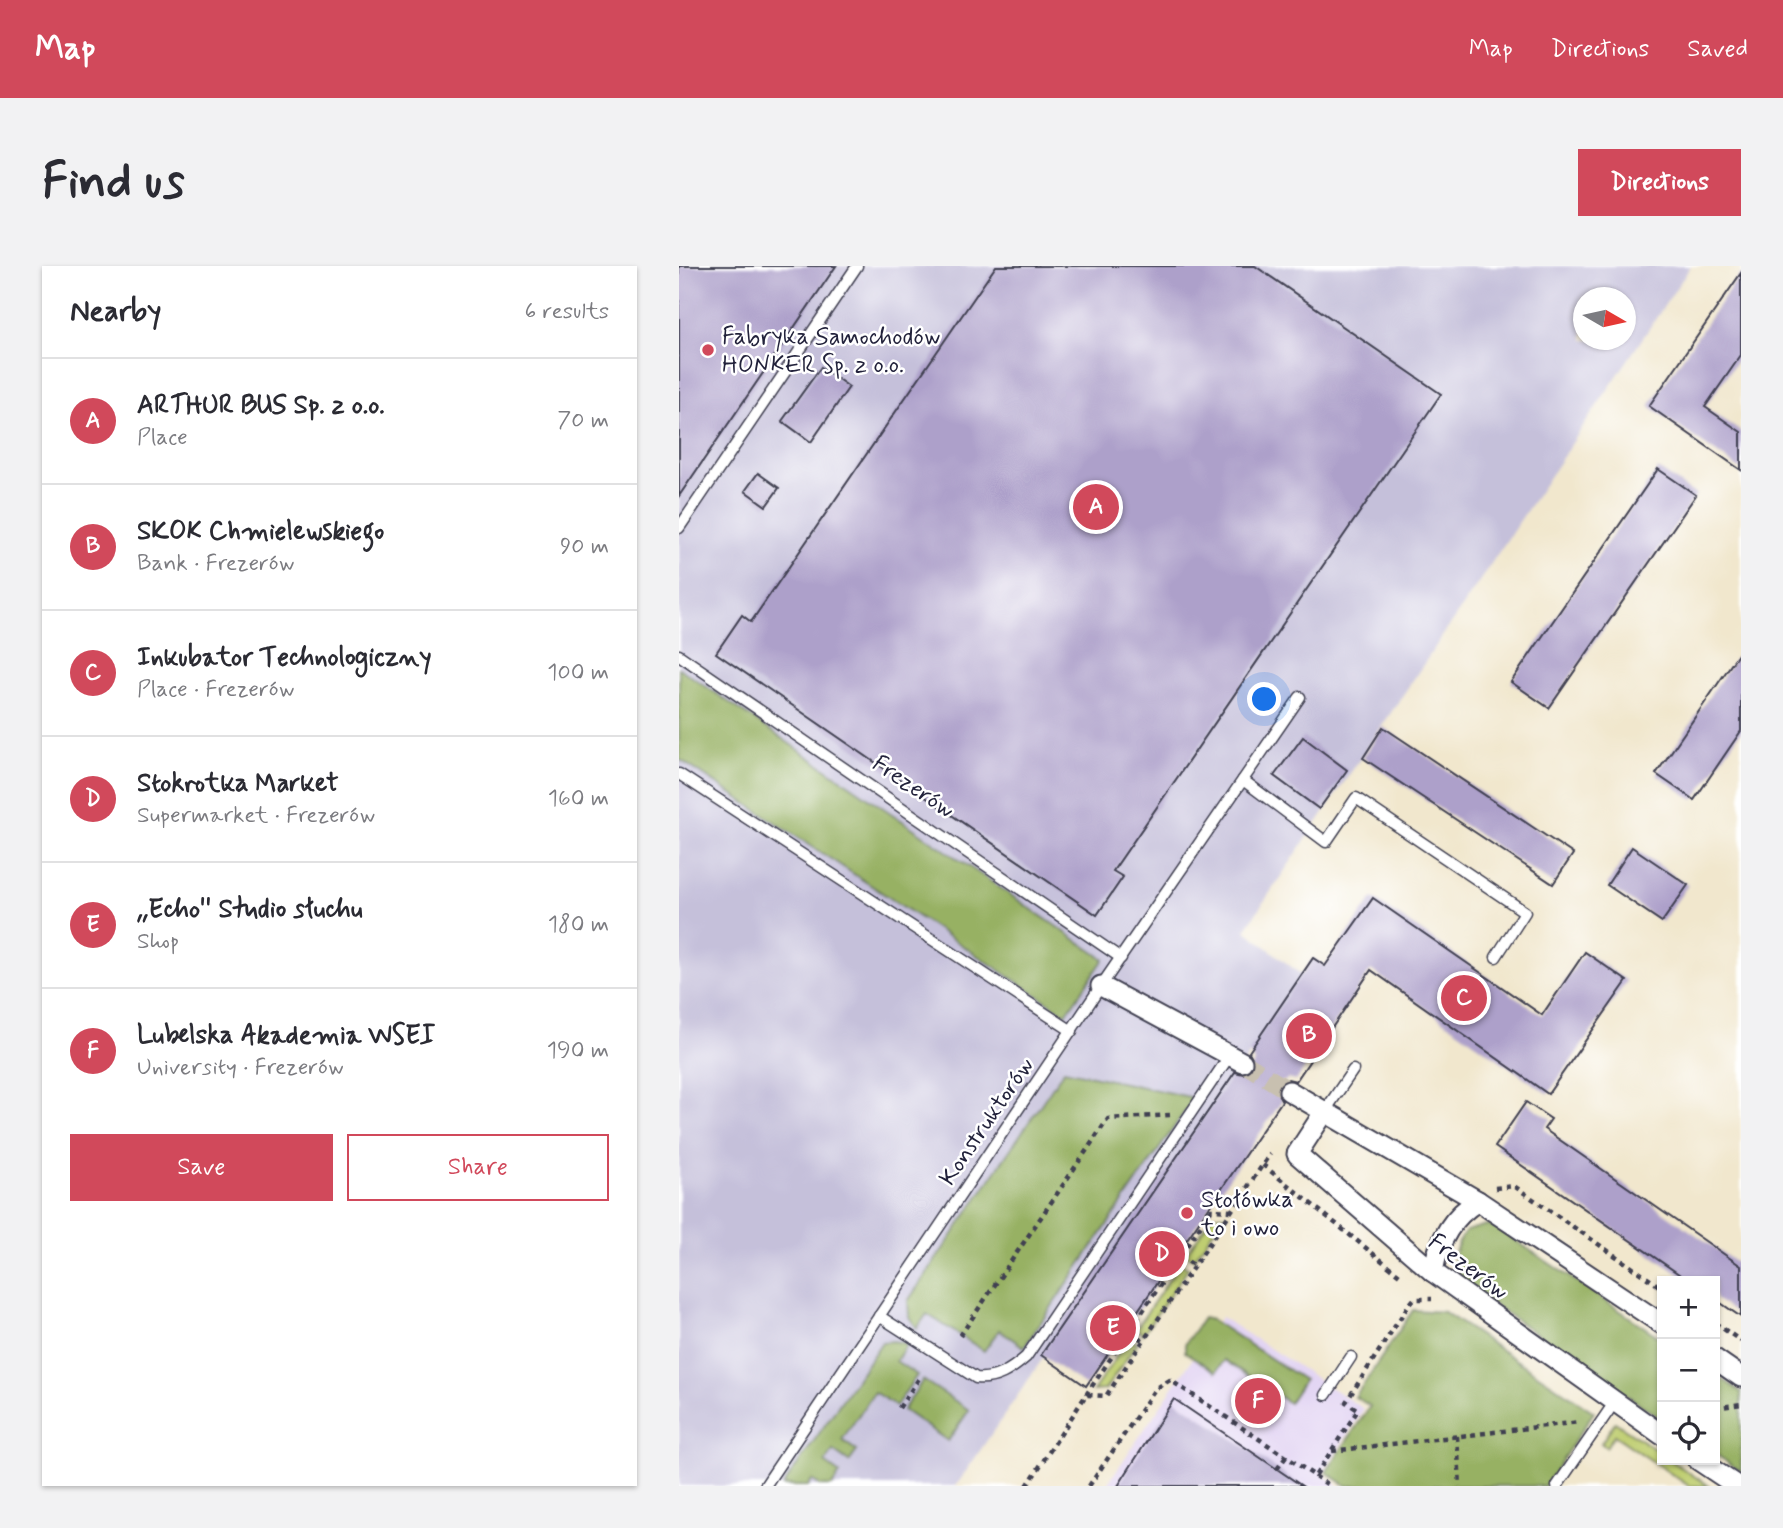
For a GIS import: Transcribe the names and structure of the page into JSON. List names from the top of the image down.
{
  "streets": {
    "street": ["Frezerów"],
    "lane": ["Konstruktorów"]
  },
  "crossings": [
    ["Frezerów", "Konstruktorów"]
  ],
  "places": ["Fabryka Samochodów HONKER Sp. z o.o.", "Stołówka to i owo"],
  "north": "right",
  "page": {
    "header": "Map",
    "nav": ["Map", "Directions", "Saved"],
    "buttons": [
      "Directions",
      ["Save", "Share"]
    ],
    "title": "Find us",
    "heading": ["Nearby", "6 results"],
    "list": [
      {
        "mark": "A",
        "name": "ARTHUR BUS Sp. z o.o.",
        "note": "Place",
        "value": "70 m"
      },
      {
        "mark": "B",
        "name": "SKOK Chmielewskiego",
        "note": "Bank · Frezerów",
        "value": "90 m"
      },
      {
        "mark": "C",
        "name": "Inkubator Technologiczny",
        "note": "Place · Frezerów",
        "value": "100 m"
      },
      {
        "mark": "D",
        "name": "Stokrotka Market",
        "note": "Supermarket · Frezerów",
        "value": "160 m"
      },
      {
        "mark": "E",
        "name": ",,Echo'' Studio słuchu",
        "note": "Shop",
        "value": "180 m"
      },
      {
        "mark": "F",
        "name": "Lubelska Akademia WSEI",
        "note": "University · Frezerów",
        "value": "190 m"
      }
    ],
    "pins": [
      "A",
      "C",
      "B",
      "D",
      "E",
      "F"
    ],
    "map_buttons": ["+", "−"]
  }
}
